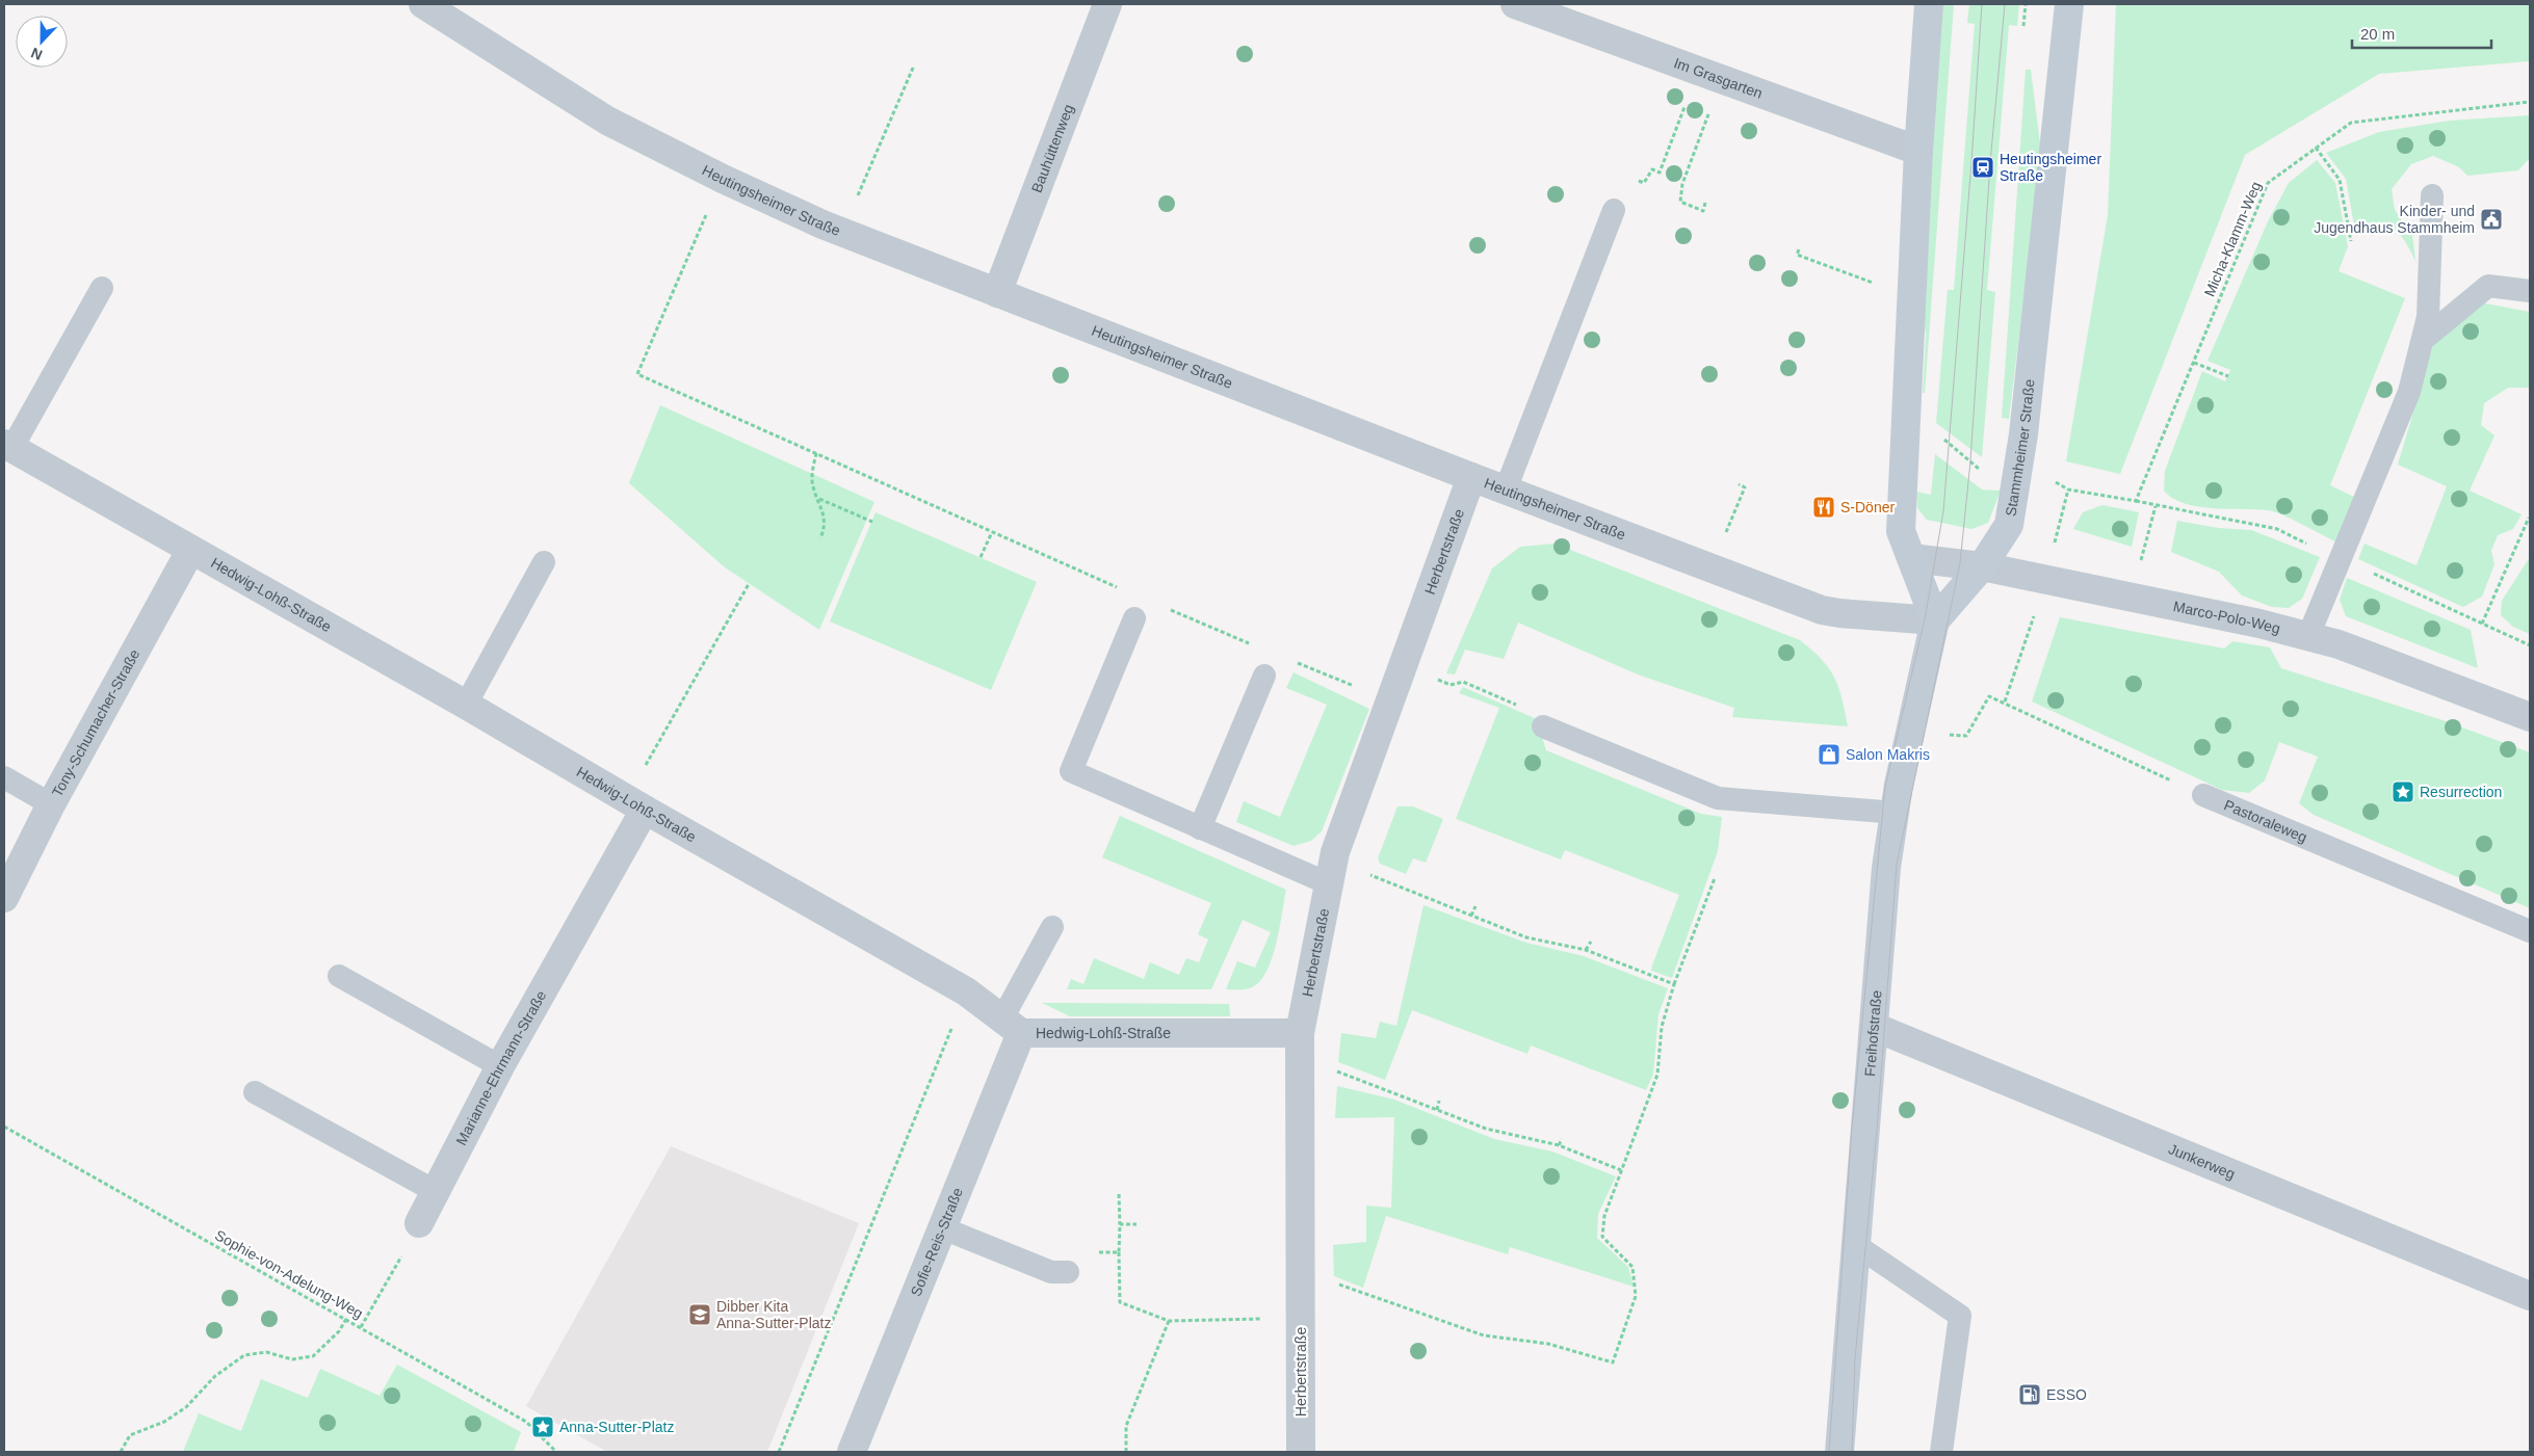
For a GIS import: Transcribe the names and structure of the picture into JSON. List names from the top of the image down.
{
  "streets": {
    "street": [
      "Im Grasgarten",
      "Bauhüttenweg",
      "Heutingsheimer Straße",
      "Stammheimer Straße",
      "Herbertstraße",
      "Hedwig-Lohß-Straße",
      "Marco-Polo-Weg",
      "Tony-Schumacher-Straße",
      "Freihofstraße",
      "Marianne-Ehrmann-Straße",
      "Junkerweg",
      "Sofie-Reis-Straße"
    ],
    "lane": ["Pastoraleweg"],
    "path": ["Micha-Klamm-Weg", "Sophie-von-Adelung-Weg"]
  },
  "crossings": [
    ["Bauhüttenweg", "Heutingsheimer Straße"],
    ["Heutingsheimer Straße", "Stammheimer Straße"],
    ["Heutingsheimer Straße", "Herbertstraße"],
    ["Heutingsheimer Straße", "Freihofstraße"],
    ["Micha-Klamm-Weg", "Marco-Polo-Weg"],
    ["Stammheimer Straße", "Marco-Polo-Weg"],
    ["Stammheimer Straße", "Freihofstraße"],
    ["Herbertstraße", "Hedwig-Lohß-Straße"],
    ["Hedwig-Lohß-Straße", "Tony-Schumacher-Straße"],
    ["Hedwig-Lohß-Straße", "Marianne-Ehrmann-Straße"],
    ["Hedwig-Lohß-Straße", "Sofie-Reis-Straße"],
    ["Freihofstraße", "Junkerweg"]
  ],
  "places": {
    "station": ["Heutingsheimer Straße"],
    "public building": ["Kinder- und Jugendhaus Stammheim"],
    "restaurant": ["S-Döner"],
    "shop": ["Salon Makris"],
    "place": ["Resurrection", "Anna-Sutter-Platz"],
    "school or university": ["Dibber Kita Anna-Sutter-Platz"],
    "fuel station": ["ESSO"]
  },
  "scale_bar": "20 m",
  "north": "bottom"
}
